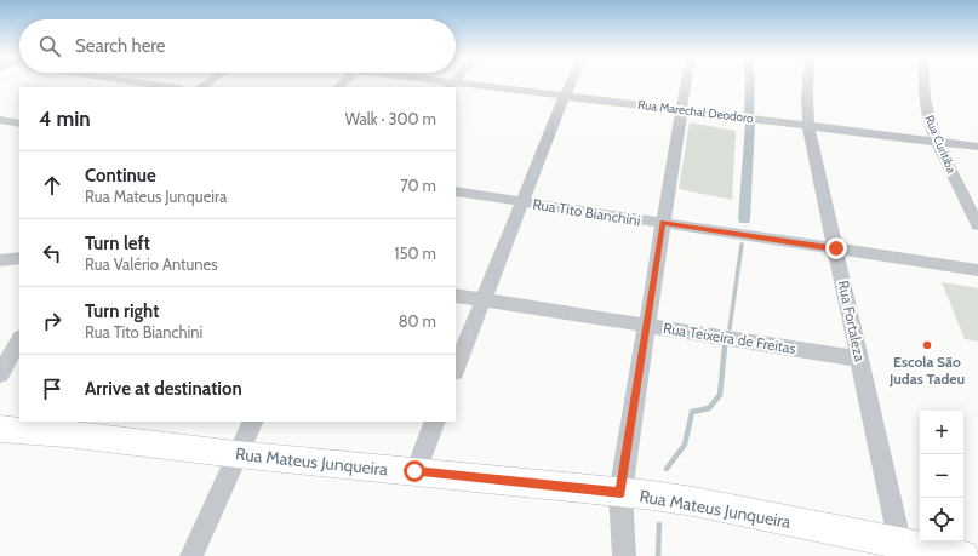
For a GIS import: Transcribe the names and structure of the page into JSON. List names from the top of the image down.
{
  "streets": {
    "main road": ["Rua Mateus Junqueira"],
    "street": [
      "Rua Marechal Deodoro",
      "Rua Curitiba",
      "Rua Tito Bianchini",
      "Rua Fortaleza",
      "Rua Teixeira de Freitas"
    ]
  },
  "crossings": [
    ["Rua Marechal Deodoro", "Rua Curitiba"],
    ["Rua Marechal Deodoro", "Rua Fortaleza"],
    ["Rua Tito Bianchini", "Rua Fortaleza"],
    ["Rua Fortaleza", "Rua Teixeira de Freitas"],
    ["Rua Fortaleza", "Rua Mateus Junqueira"]
  ],
  "places": ["Escola São Judas Tadeu"],
  "page": {
    "search": "Search here",
    "heading": ["4 min", "Walk · 300 m"],
    "list": [
      ["Continue", "Rua Mateus Junqueira", "70 m"],
      ["Turn left", "Rua Valério Antunes", "150 m"],
      ["Turn right", "Rua Tito Bianchini", "80 m"],
      "Arrive at destination"
    ],
    "map_buttons": ["+", "−"]
  }
}
